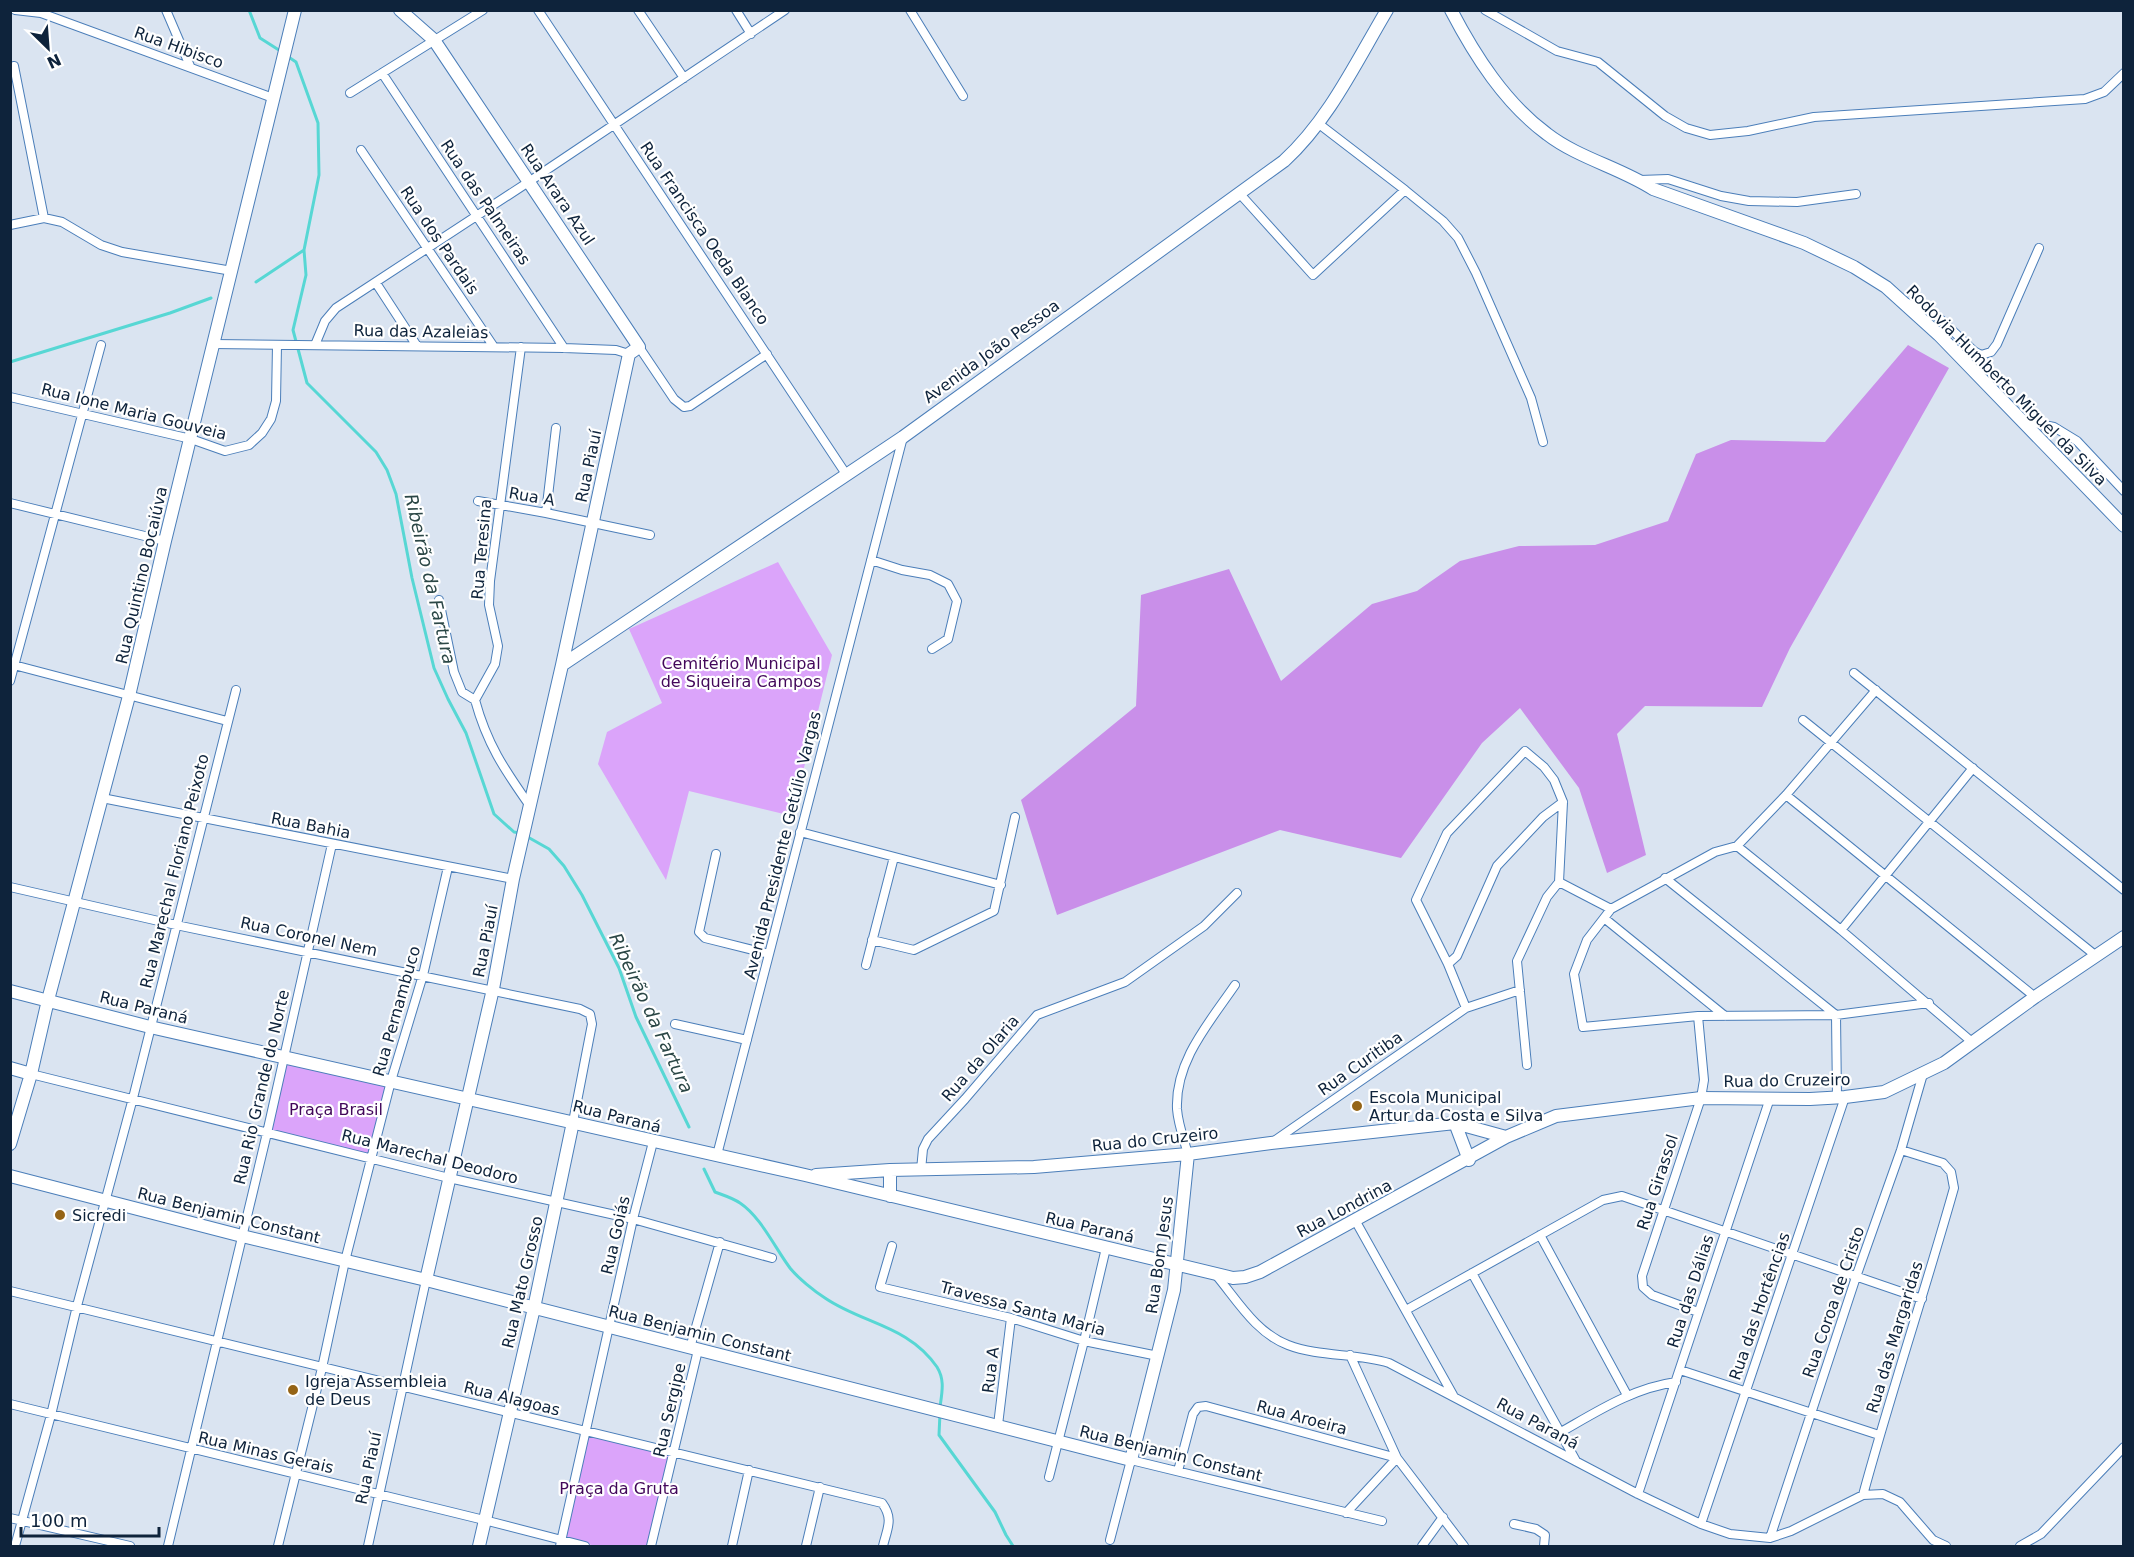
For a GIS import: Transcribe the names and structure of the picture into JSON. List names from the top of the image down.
{
  "streets": {
    "street": [
      "Rua Hibisco",
      "Rua Arara Azul",
      "Rua das Palmeiras",
      "Rua Francisca Oeda Blanco",
      "Rua dos Pardais",
      "Rua das Azaleias",
      "Avenida João Pessoa",
      "Rodovia Humberto Miguel da Silva",
      "Rua Ione Maria Gouveia",
      "Rua Piauí",
      "Rua A",
      "Rua Teresina",
      "Rua Quintino Bocaiúva",
      "Rua Bahia",
      "Avenida Presidente Getúlio Vargas",
      "Rua Marechal Floriano Peixoto",
      "Rua Coronel Nem",
      "Rua Paraná",
      "Rua Pernambuco",
      "Rua da Olaria",
      "Rua Curitiba",
      "Rua do Cruzeiro",
      "Rua Rio Grande do Norte",
      "Rua Marechal Deodoro",
      "Rua Girassol",
      "Rua Londrina",
      "Rua Benjamin Constant",
      "Rua Goiás",
      "Rua Bom Jesus",
      "Rua Mato Grosso",
      "Rua das Dálias",
      "Rua Coroa de Cristo",
      "Rua das Hortências",
      "Travessa Santa Maria",
      "Rua das Margaridas",
      "Rua Alagoas",
      "Rua Sergipe",
      "Rua Aroeira",
      "Rua Minas Gerais"
    ]
  },
  "crossings": [
    ["Rua Hibisco", "Rua Quintino Bocaiúva"],
    ["Rua Arara Azul", "Rua Francisca Oeda Blanco"],
    ["Rua Arara Azul", "Rua das Azaleias"],
    ["Rua Arara Azul", "Rua Piauí"],
    ["Rua das Palmeiras", "Rua das Azaleias"],
    ["Rua Francisca Oeda Blanco", "Avenida João Pessoa"],
    ["Rua dos Pardais", "Rua das Azaleias"],
    ["Rua das Azaleias", "Rua Ione Maria Gouveia"],
    ["Rua das Azaleias", "Rua Piauí"],
    ["Rua das Azaleias", "Rua Teresina"],
    ["Rua das Azaleias", "Rua Quintino Bocaiúva"],
    ["Avenida João Pessoa", "Rua Piauí"],
    ["Avenida João Pessoa", "Avenida Presidente Getúlio Vargas"],
    ["Rua Ione Maria Gouveia", "Rua Quintino Bocaiúva"],
    ["Rua Piauí", "Rua A"],
    ["Rua Piauí", "Rua Bahia"],
    ["Rua Piauí", "Rua Coronel Nem"],
    ["Rua Piauí", "Rua Paraná"],
    ["Rua Piauí", "Rua Marechal Deodoro"],
    ["Rua Piauí", "Rua Benjamin Constant"],
    ["Rua Piauí", "Rua Alagoas"],
    ["Rua Piauí", "Rua Minas Gerais"],
    ["Rua A", "Rua Teresina"],
    ["Rua A", "Rua Benjamin Constant"],
    ["Rua A", "Travessa Santa Maria"],
    ["Rua Quintino Bocaiúva", "Rua Bahia"],
    ["Rua Quintino Bocaiúva", "Rua Coronel Nem"],
    ["Rua Quintino Bocaiúva", "Rua Paraná"],
    ["Rua Quintino Bocaiúva", "Rua Marechal Deodoro"],
    ["Rua Bahia", "Rua Marechal Floriano Peixoto"],
    ["Rua Bahia", "Rua Pernambuco"],
    ["Rua Bahia", "Rua Rio Grande do Norte"],
    ["Avenida Presidente Getúlio Vargas", "Rua Paraná"],
    ["Rua Marechal Floriano Peixoto", "Rua Coronel Nem"],
    ["Rua Marechal Floriano Peixoto", "Rua Paraná"],
    ["Rua Marechal Floriano Peixoto", "Rua Marechal Deodoro"],
    ["Rua Marechal Floriano Peixoto", "Rua Benjamin Constant"],
    ["Rua Marechal Floriano Peixoto", "Rua Alagoas"],
    ["Rua Marechal Floriano Peixoto", "Rua Minas Gerais"],
    ["Rua Coronel Nem", "Rua Pernambuco"],
    ["Rua Coronel Nem", "Rua Rio Grande do Norte"],
    ["Rua Coronel Nem", "Rua Mato Grosso"],
    ["Rua Paraná", "Rua Pernambuco"],
    ["Rua Paraná", "Rua do Cruzeiro"],
    ["Rua Paraná", "Rua Rio Grande do Norte"],
    ["Rua Paraná", "Rua Londrina"],
    ["Rua Paraná", "Rua Goiás"],
    ["Rua Paraná", "Rua Bom Jesus"],
    ["Rua Paraná", "Rua Mato Grosso"],
    ["Rua Paraná", "Rua das Dálias"],
    ["Rua Paraná", "Rua Coroa de Cristo"],
    ["Rua Paraná", "Rua das Hortências"],
    ["Rua Paraná", "Rua das Margaridas"],
    ["Rua Pernambuco", "Rua Marechal Deodoro"],
    ["Rua Pernambuco", "Rua Benjamin Constant"],
    ["Rua Pernambuco", "Rua Alagoas"],
    ["Rua Pernambuco", "Rua Minas Gerais"],
    ["Rua da Olaria", "Rua do Cruzeiro"],
    ["Rua Curitiba", "Rua do Cruzeiro"],
    ["Rua do Cruzeiro", "Rua Girassol"],
    ["Rua do Cruzeiro", "Rua Londrina"],
    ["Rua do Cruzeiro", "Rua Bom Jesus"],
    ["Rua do Cruzeiro", "Rua das Dálias"],
    ["Rua do Cruzeiro", "Rua Coroa de Cristo"],
    ["Rua do Cruzeiro", "Rua das Hortências"],
    ["Rua Rio Grande do Norte", "Rua Marechal Deodoro"],
    ["Rua Rio Grande do Norte", "Rua Benjamin Constant"],
    ["Rua Rio Grande do Norte", "Rua Alagoas"],
    ["Rua Rio Grande do Norte", "Rua Minas Gerais"],
    ["Rua Marechal Deodoro", "Rua Goiás"],
    ["Rua Marechal Deodoro", "Rua Mato Grosso"],
    ["Rua Marechal Deodoro", "Rua Sergipe"],
    ["Rua Girassol", "Rua das Dálias"],
    ["Rua Benjamin Constant", "Rua Goiás"],
    ["Rua Benjamin Constant", "Rua Bom Jesus"],
    ["Rua Benjamin Constant", "Rua Mato Grosso"],
    ["Rua Benjamin Constant", "Rua Sergipe"],
    ["Rua Benjamin Constant", "Rua Aroeira"],
    ["Rua Goiás", "Rua Alagoas"],
    ["Rua Goiás", "Rua Minas Gerais"],
    ["Rua Bom Jesus", "Travessa Santa Maria"],
    ["Rua Mato Grosso", "Rua Alagoas"],
    ["Rua Mato Grosso", "Rua Minas Gerais"],
    ["Rua Coroa de Cristo", "Rua das Margaridas"],
    ["Rua Alagoas", "Rua Sergipe"]
  ],
  "water": ["Ribeirão da Fartura"],
  "parks": ["Cemitério Municipal de Siqueira Campos", "Praça Brasil", "Praça da Gruta"],
  "places": ["Escola Municipal Artur da Costa e Silva", "Sicredi", "Igreja Assembleia de Deus"],
  "scale_bar": "100 m",
  "north": "bottom right"
}
